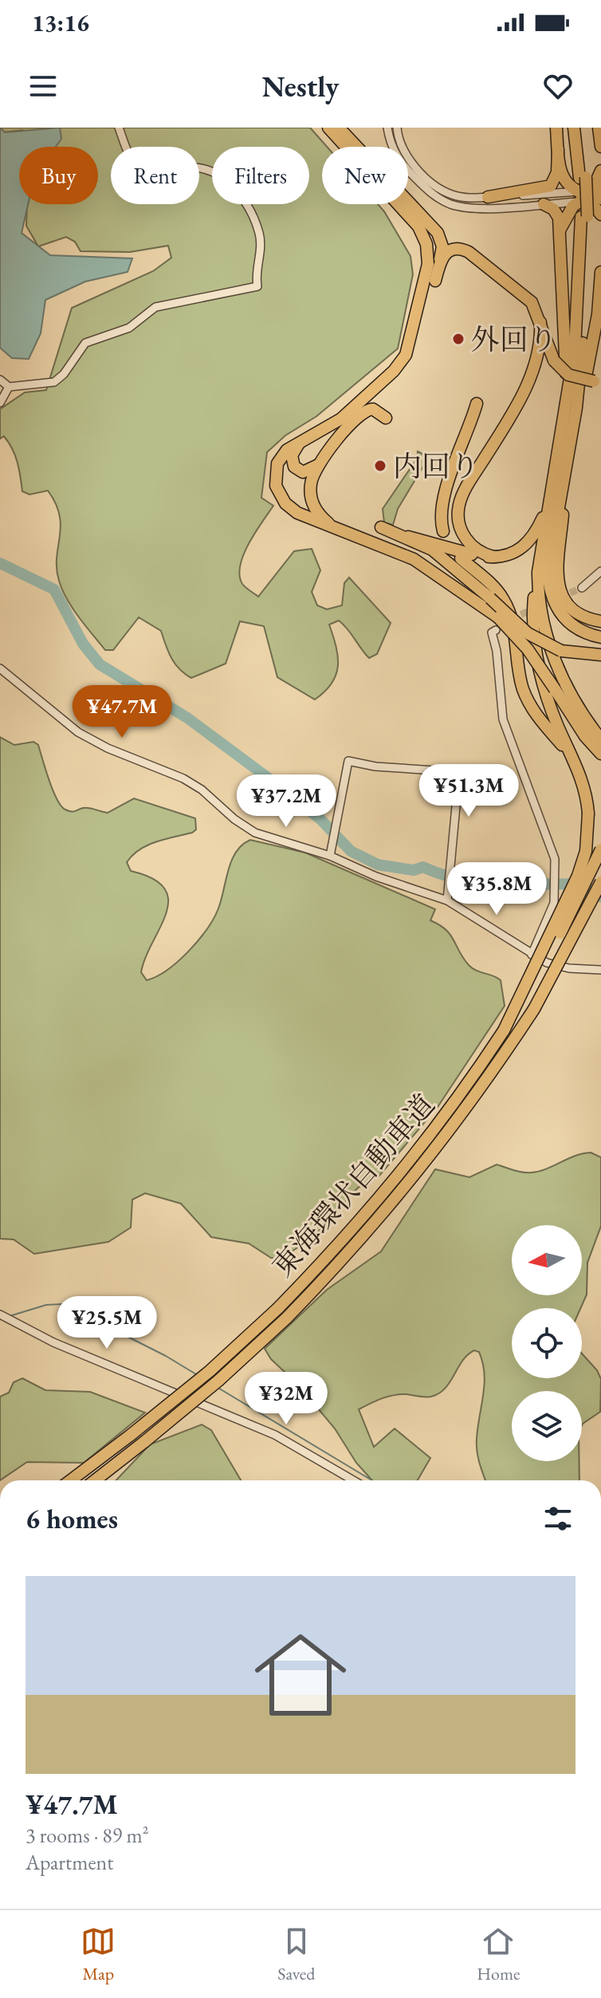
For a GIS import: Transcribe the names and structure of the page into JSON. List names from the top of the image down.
{
  "streets": {
    "highway": ["東海環状自動車道"]
  },
  "places": ["外回り", "内回り"],
  "north": "left",
  "page": {
    "status": "13:16",
    "header": "Nestly",
    "chip": [
      "Buy",
      "Rent",
      "Filters",
      "New"
    ],
    "price": [
      "¥47.7M",
      "¥51.3M",
      "¥37.2M",
      "¥35.8M",
      "¥25.5M",
      "¥32M"
    ],
    "heading": "6 homes",
    "list": [
      {
        "name": "¥47.7M",
        "note": "3 rooms · 89 m² · Apartment"
      }
    ],
    "tabs": ["Map", "Saved", "Home"]
  }
}
